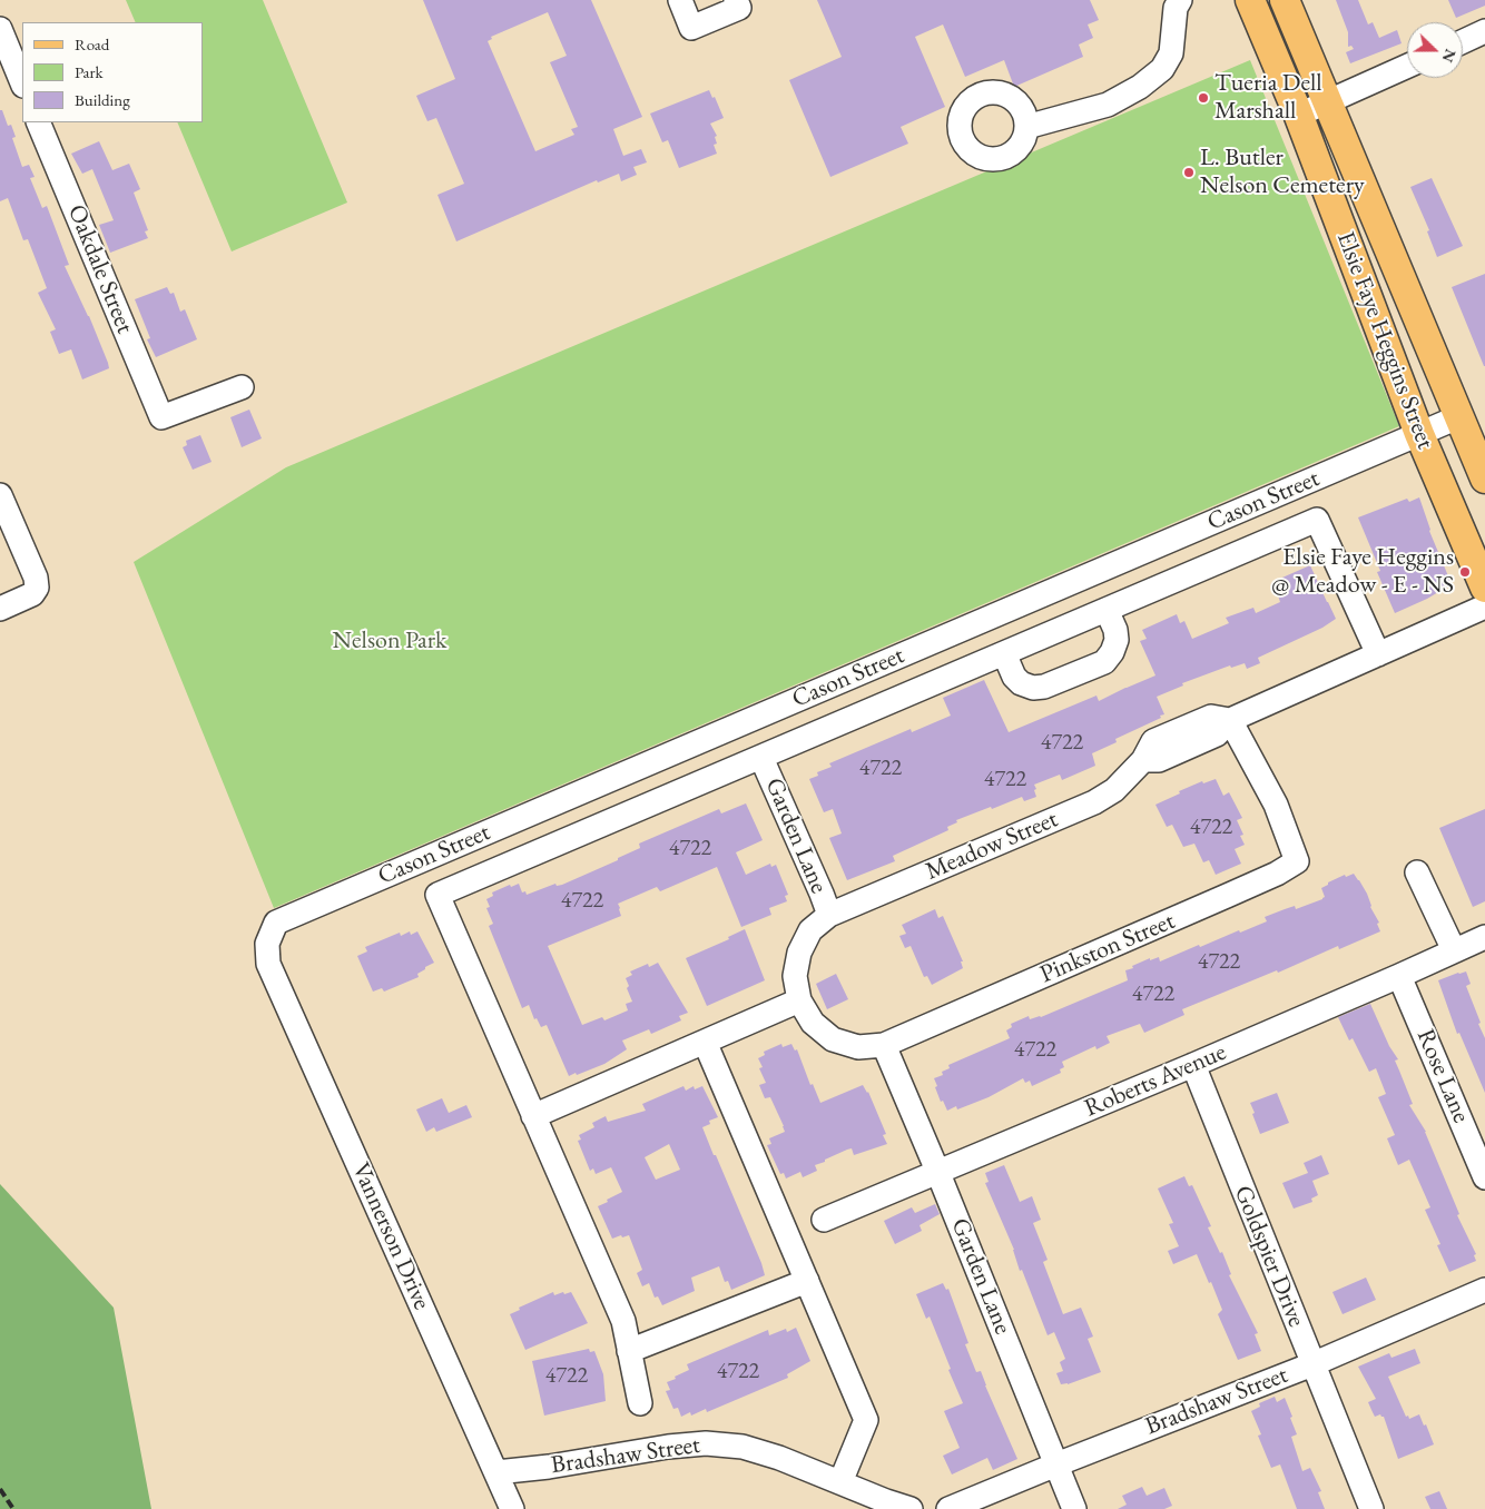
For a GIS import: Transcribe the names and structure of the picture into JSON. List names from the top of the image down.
{
  "streets": {
    "main road": ["Elsie Faye Heggins Street"],
    "street": [
      "Oakdale Street",
      "Cason Street",
      "Garden Lane",
      "Meadow Street",
      "Pinkston Street",
      "Rose Lane",
      "Roberts Avenue",
      "Vannerson Drive",
      "Goldspier Drive",
      "Bradshaw Street"
    ]
  },
  "crossings": [
    ["Elsie Faye Heggins Street", "Cason Street"],
    ["Cason Street", "Vannerson Drive"],
    ["Garden Lane", "Meadow Street"],
    ["Garden Lane", "Pinkston Street"],
    ["Garden Lane", "Roberts Avenue"],
    ["Garden Lane", "Bradshaw Street"],
    ["Meadow Street", "Pinkston Street"],
    ["Rose Lane", "Roberts Avenue"],
    ["Roberts Avenue", "Goldspier Drive"],
    ["Vannerson Drive", "Bradshaw Street"],
    ["Goldspier Drive", "Bradshaw Street"]
  ],
  "parks": ["Nelson Park"],
  "places": ["Tueria Dell Marshall", "L. Butler Nelson Cemetery", "Elsie Faye Heggins @ Meadow - E - NS"],
  "house_numbers": [
    "4722",
    "4722",
    "4722",
    "4722",
    "4722",
    "4722",
    "4722",
    "4722",
    "4722",
    "4722",
    "4722"
  ],
  "legend": ["Road", "Park", "Building"],
  "north": "right"
}
